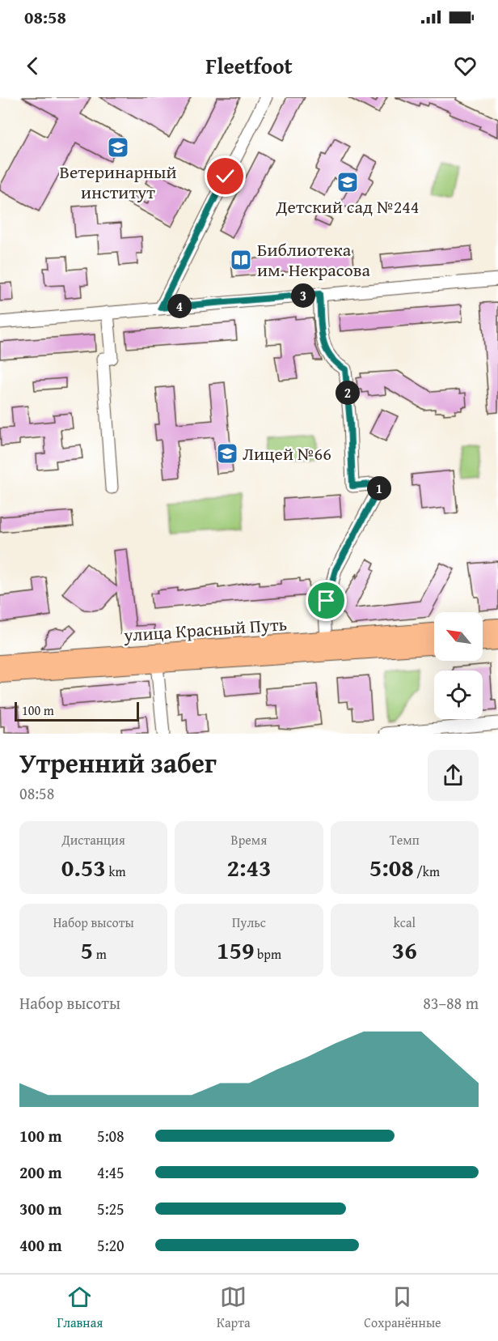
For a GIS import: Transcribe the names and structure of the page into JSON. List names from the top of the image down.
{
  "streets": {
    "main road": ["улица Красный Путь"]
  },
  "places": {
    "school or university": ["Ветеринарный институт", "Детский сад №244", "Лицей №66"],
    "library": ["Библиотека им. Некрасова"]
  },
  "scale_bar": "100 m",
  "north": "top left",
  "page": {
    "status": "08:58",
    "header": "Fleetfoot",
    "pins": [
      "3",
      "4",
      "2",
      "1"
    ],
    "scale": "100 m",
    "heading": ["Утренний забег", "08:58"],
    "stats": [
      ["Дистанция", "0.53 km"],
      ["Время", "2:43"],
      ["Темп", "5:08 /km"],
      ["Набор высоты", "5 m"],
      ["Пульс", "159 bpm"],
      ["kcal", "36"]
    ],
    "chart": ["Набор высоты", "83–88 m"],
    "list": [
      {
        "name": "100 m",
        "note": "5:08"
      },
      {
        "name": "200 m",
        "note": "4:45"
      },
      {
        "name": "300 m",
        "note": "5:25"
      },
      {
        "name": "400 m",
        "note": "5:20"
      }
    ],
    "tabs": ["Главная", "Карта", "Сохранённые"]
  }
}
